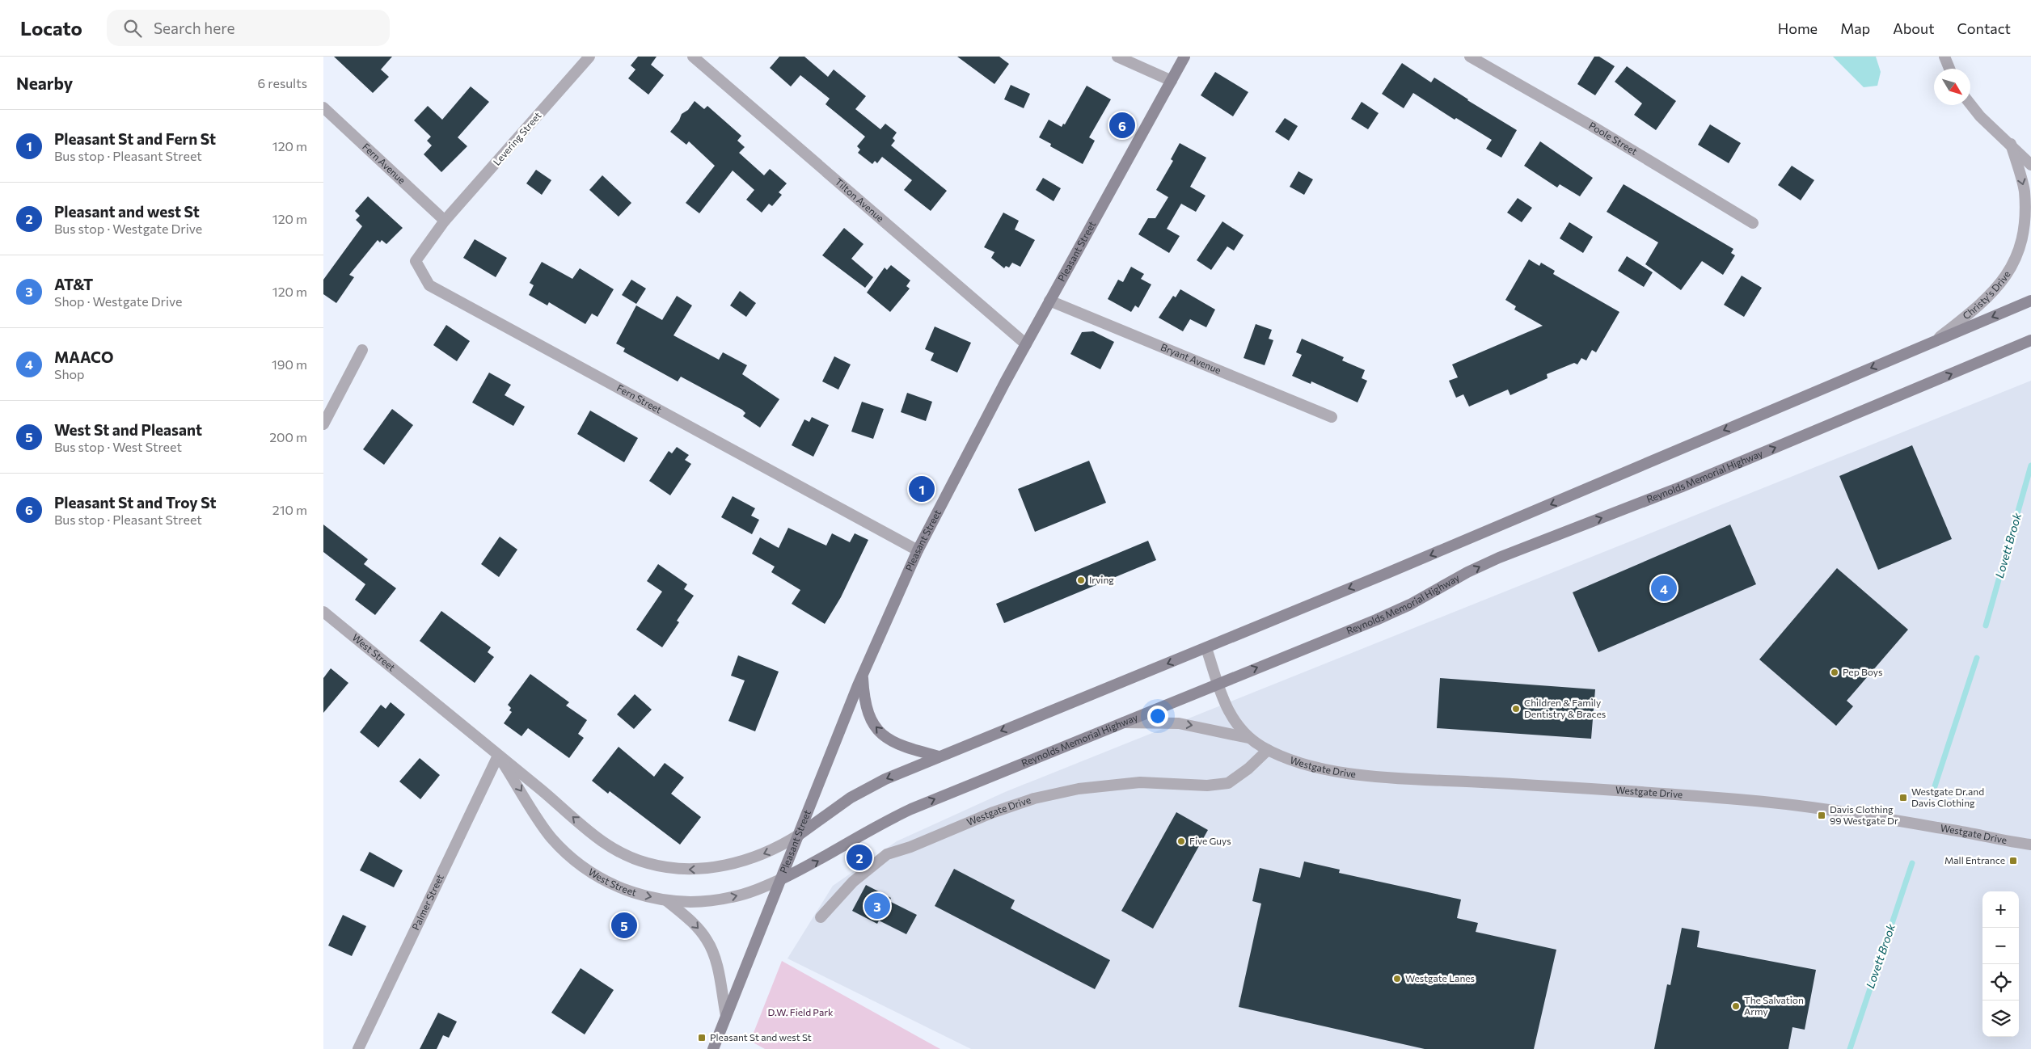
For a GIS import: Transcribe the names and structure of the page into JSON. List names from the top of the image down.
{
  "streets": {
    "main road": ["Pleasant Street", "Reynolds Memorial Highway"],
    "street": [
      "Poole Street",
      "Levering Street",
      "Fern Avenue",
      "Tilton Avenue",
      "Christy's Drive",
      "Bryant Avenue",
      "Fern Street",
      "West Street",
      "Westgate Drive",
      "Palmer Street"
    ]
  },
  "crossings": [
    ["Levering Street", "Fern Avenue"],
    ["Levering Street", "Fern Street"],
    ["Fern Avenue", "Fern Street"],
    ["Tilton Avenue", "Pleasant Street"],
    ["Pleasant Street", "Bryant Avenue"],
    ["Pleasant Street", "Fern Street"],
    ["Pleasant Street", "Reynolds Memorial Highway"],
    ["Pleasant Street", "West Street"],
    ["Reynolds Memorial Highway", "West Street"],
    ["Reynolds Memorial Highway", "Westgate Drive"],
    ["West Street", "Palmer Street"]
  ],
  "one_way": ["Christy's Drive"],
  "water": ["Lovett Brook"],
  "parks": ["D.W. Field Park"],
  "places": {
    "other": [
      "Irving",
      "Pep Boys",
      "Children & Family Dentistry & Braces",
      "Five Guys",
      "Westgate Lanes",
      "The Salvation Army"
    ],
    "transit": [
      "Westgate Dr.and Davis Clothing",
      "Davis Clothing 99 Westgate Dr",
      "Mall Entrance",
      "Pleasant St and west St"
    ]
  },
  "north": "bottom right",
  "page": {
    "header": "Locato",
    "search": "Search here",
    "nav": [
      "Home",
      "Map",
      "About",
      "Contact"
    ],
    "heading": ["Nearby", "6 results"],
    "list": [
      {
        "mark": "1",
        "name": "Pleasant St and Fern St",
        "note": "Bus stop · Pleasant Street",
        "value": "120 m"
      },
      {
        "mark": "2",
        "name": "Pleasant and west St",
        "note": "Bus stop · Westgate Drive",
        "value": "120 m"
      },
      {
        "mark": "3",
        "name": "AT&T",
        "note": "Shop · Westgate Drive",
        "value": "120 m"
      },
      {
        "mark": "4",
        "name": "MAACO",
        "note": "Shop",
        "value": "190 m"
      },
      {
        "mark": "5",
        "name": "West St and Pleasant",
        "note": "Bus stop · West Street",
        "value": "200 m"
      },
      {
        "mark": "6",
        "name": "Pleasant St and Troy St",
        "note": "Bus stop · Pleasant Street",
        "value": "210 m"
      }
    ],
    "pins": [
      "6",
      "1",
      "4",
      "2",
      "3",
      "5"
    ],
    "map_buttons": ["+", "−"]
  }
}
